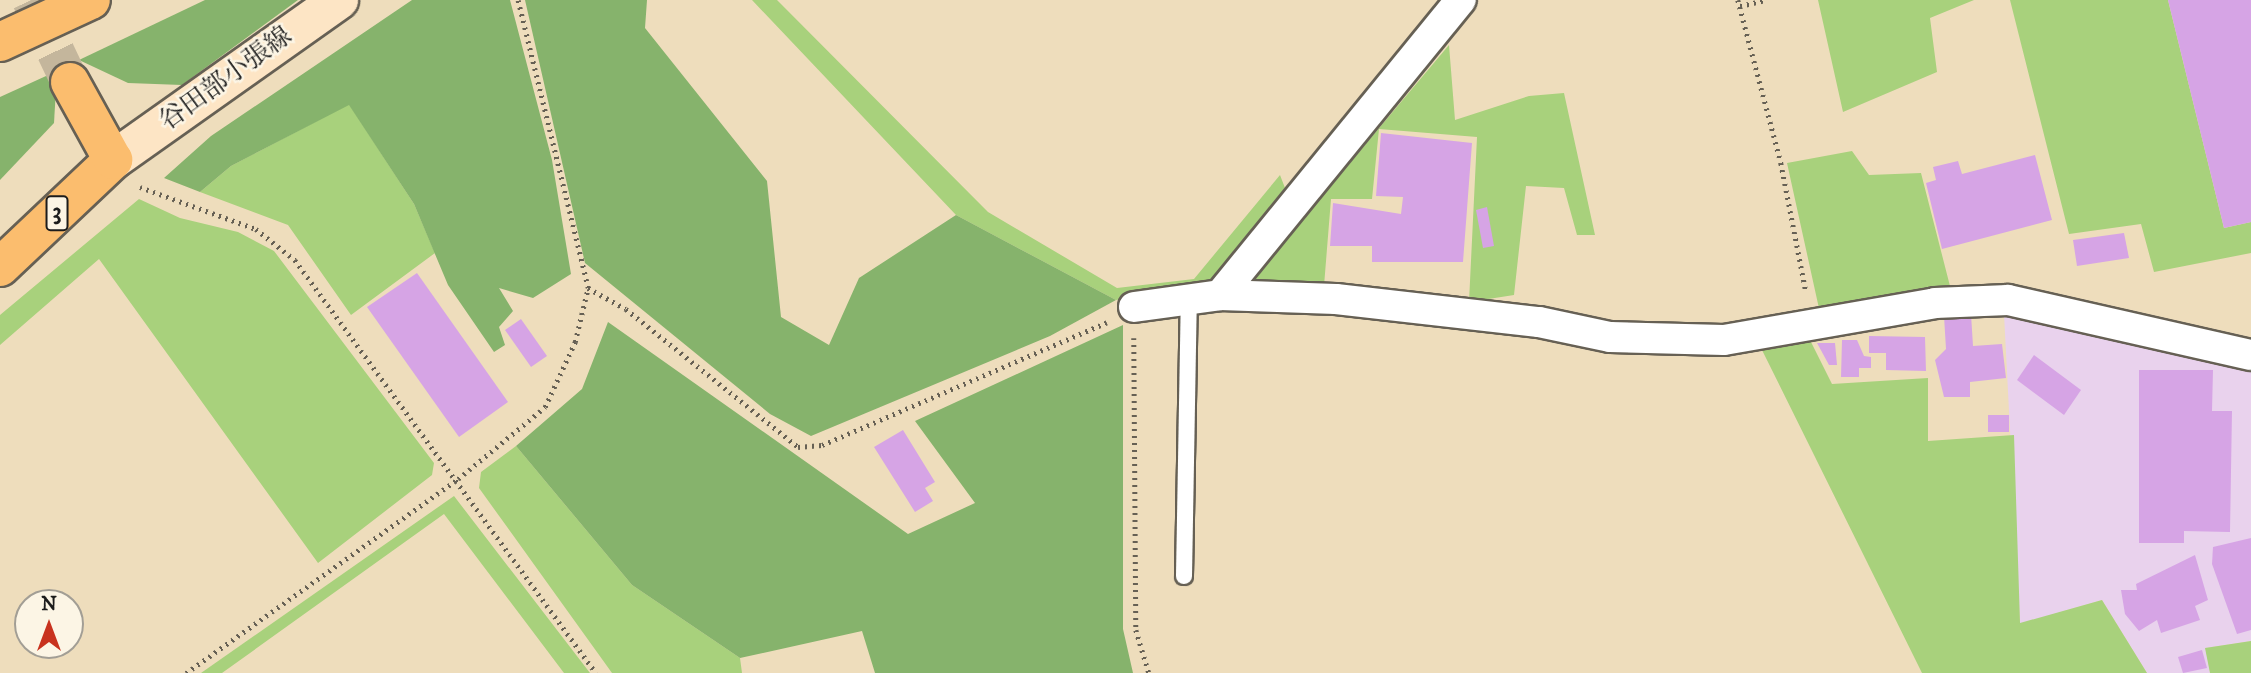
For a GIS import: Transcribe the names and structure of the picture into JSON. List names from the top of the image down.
{
  "streets": {
    "main road": ["谷田部小張線", "3"]
  },
  "crossings": [
    ["谷田部小張線", "3"]
  ],
  "north": "top"
}
